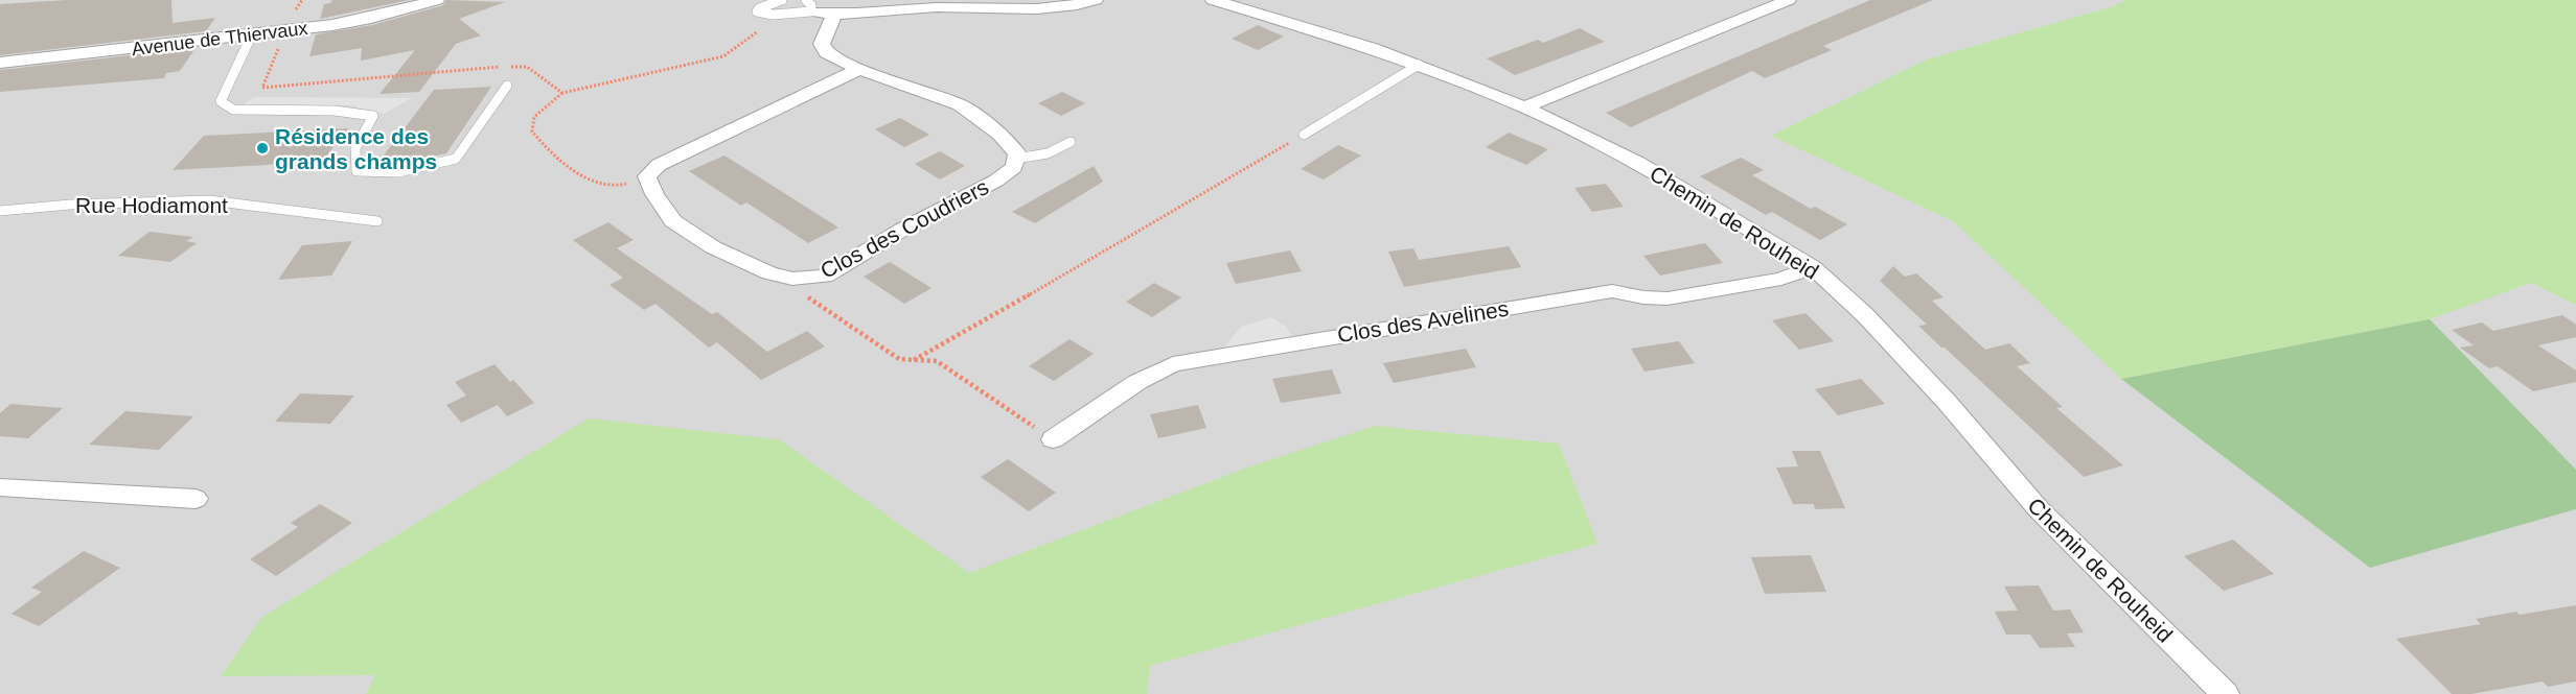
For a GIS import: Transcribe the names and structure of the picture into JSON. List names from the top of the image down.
{
  "streets": {
    "street": [
      "Avenue de Thiervaux",
      "Chemin de Rouheid",
      "Clos des Coudriers",
      "Clos des Avelines"
    ],
    "lane": ["Rue Hodiamont"]
  },
  "crossings": [
    ["Chemin de Rouheid", "Clos des Avelines"]
  ],
  "places": ["Résidence des grands champs"]
}
